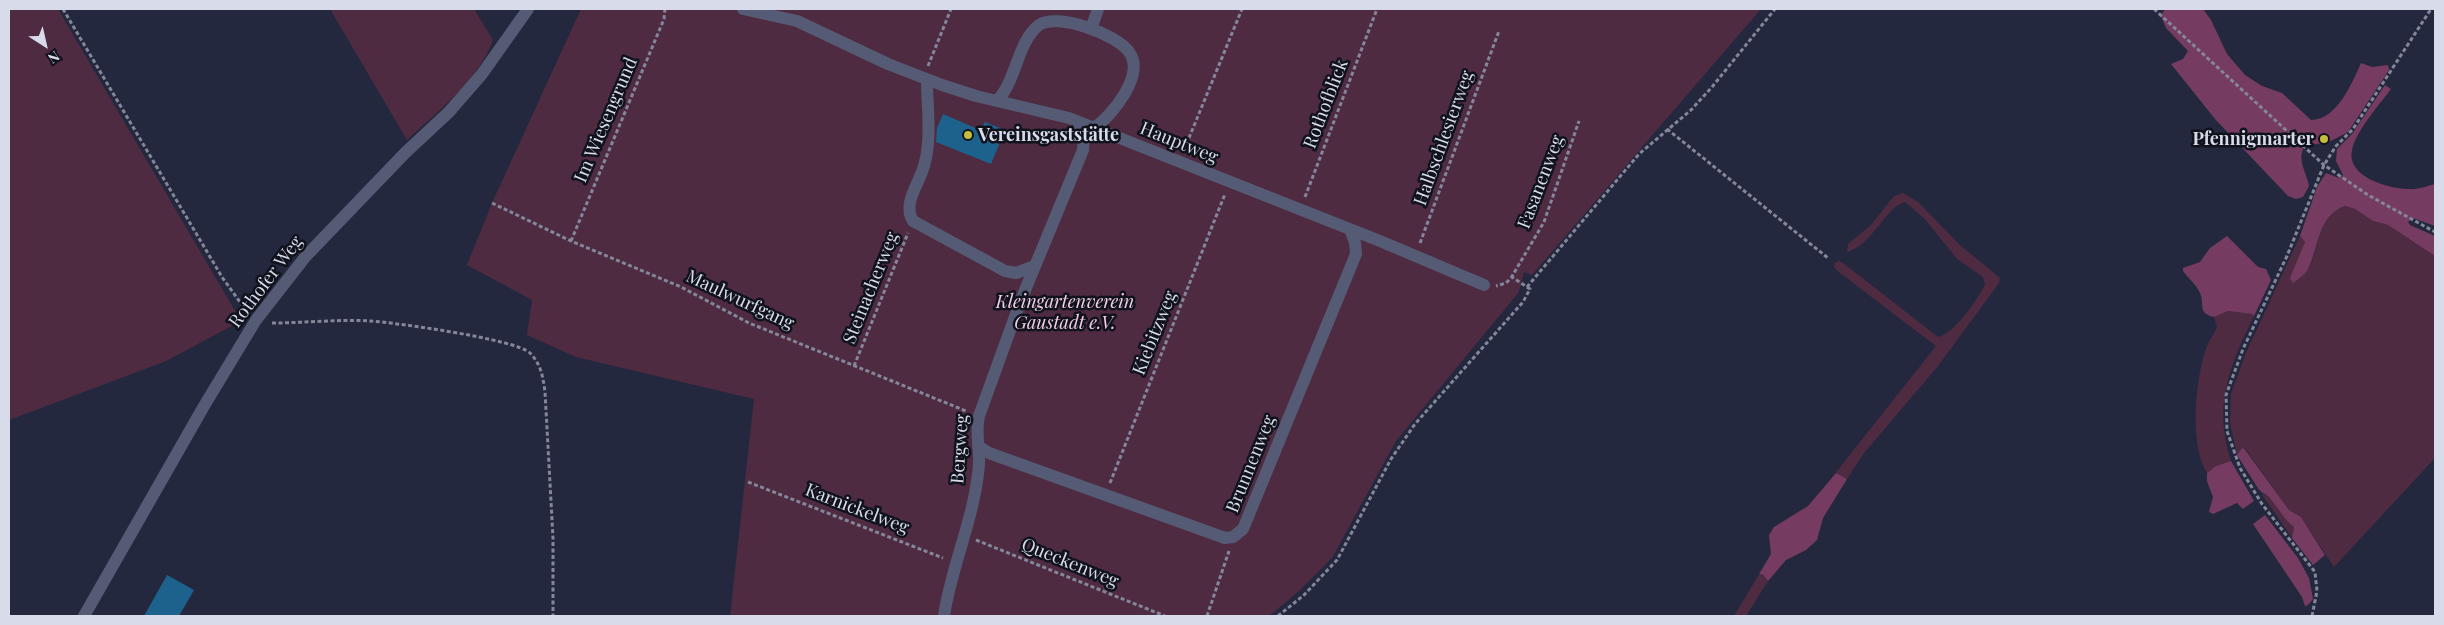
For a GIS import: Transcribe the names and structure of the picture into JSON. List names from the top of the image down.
{
  "streets": {
    "street": [
      "Hauptweg",
      "Rothofer Weg",
      "Bergweg",
      "Brunnenweg"
    ],
    "path": [
      "Rothofblick",
      "Im Wiesengrund",
      "Halbschlesierweg",
      "Fasanenweg",
      "Steinacherweg",
      "Maulwurfgang",
      "Kiebitzweg",
      "Karnickelweg",
      "Queckenweg"
    ]
  },
  "crossings": [
    ["Rothofblick", "Hauptweg"],
    ["Im Wiesengrund", "Maulwurfgang"],
    ["Halbschlesierweg", "Hauptweg"],
    ["Hauptweg", "Kiebitzweg"],
    ["Hauptweg", "Bergweg"],
    ["Hauptweg", "Brunnenweg"],
    ["Steinacherweg", "Maulwurfgang"],
    ["Maulwurfgang", "Bergweg"],
    ["Kiebitzweg", "Brunnenweg"],
    ["Bergweg", "Brunnenweg"],
    ["Bergweg", "Karnickelweg"],
    ["Bergweg", "Queckenweg"]
  ],
  "parks": ["Kleingartenverein Gaustadt e.V."],
  "places": ["Vereinsgaststätte", "Pfennigmarter"],
  "north": "bottom right"
}
